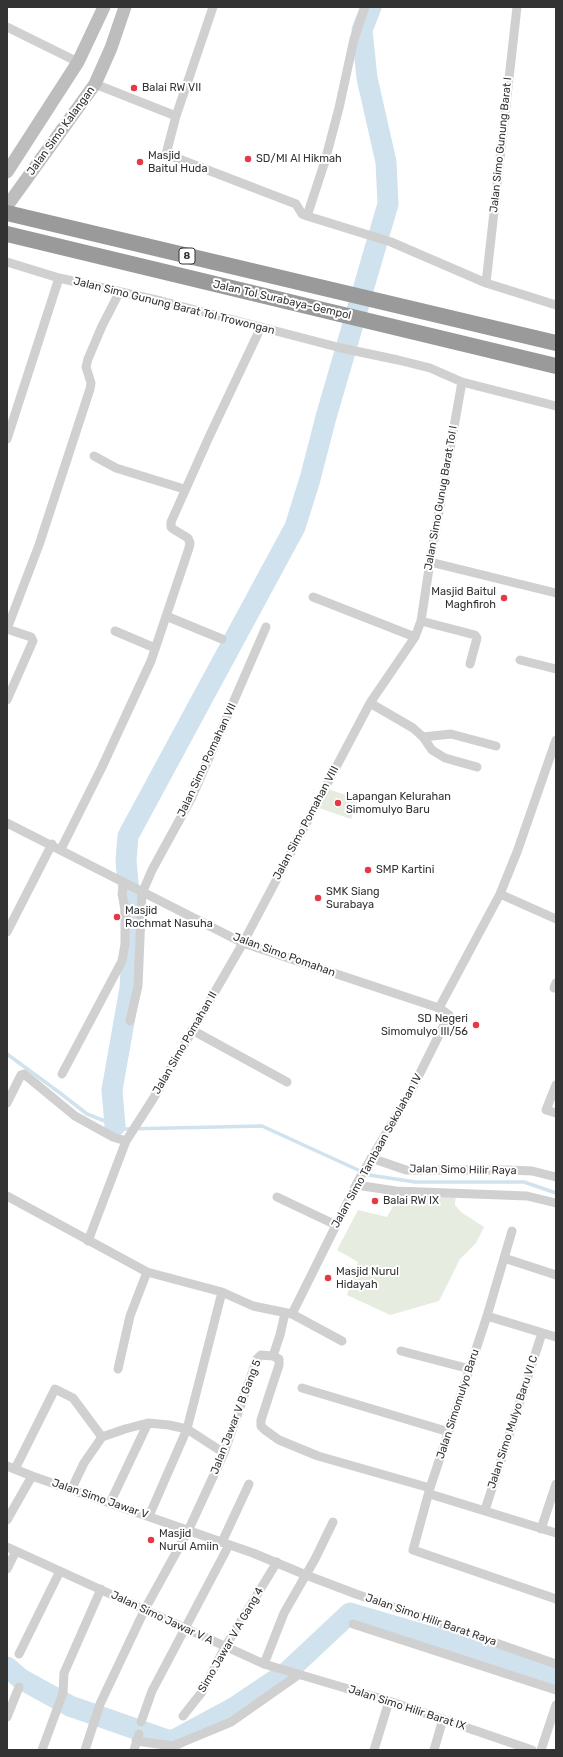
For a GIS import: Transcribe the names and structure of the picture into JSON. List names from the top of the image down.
{
  "streets": {
    "highway": ["8", "Jalan Tol Surabaya–Gempol"],
    "main road": ["Jalan Simo Kalangan"],
    "street": [
      "Jalan Simo Gunung Barat I",
      "Jalan Simo Gunung Barat Tol Trowongan",
      "Jalan Simo Gunug Barat Tol I",
      "Jalan Simo Pomahan VII",
      "Jalan Simo Pomahan VIII",
      "Jalan Simo Pomahan",
      "Jalan Simo Pomahan II",
      "Jalan Simo Tambaan Sekolahan IV",
      "Jalan Simo Hilir Raya",
      "Jalan Simomulyo Baru",
      "Jalan Jawar V B Gang 5",
      "Jalan Simo Mulyo Baru VI C",
      "Jalan Simo Jawar V",
      "Jalan Simo Jawar V A",
      "Jalan Simo Hilir Barat Raya",
      "Simo Jawar V A Gang 4",
      "Jalan Simo Hilir Barat IX"
    ]
  },
  "crossings": [
    ["Jalan Simo Kalangan", "Jalan Tol Surabaya–Gempol"],
    ["Jalan Simo Gunung Barat Tol Trowongan", "Jalan Simo Gunug Barat Tol I"],
    ["Jalan Simo Gunug Barat Tol I", "Jalan Simo Pomahan VIII"],
    ["Jalan Simo Pomahan VII", "Jalan Simo Pomahan"],
    ["Jalan Simo Pomahan VIII", "Jalan Simo Pomahan"],
    ["Jalan Simo Pomahan VIII", "Jalan Simo Pomahan II"],
    ["Jalan Simo Pomahan", "Jalan Simo Pomahan II"],
    ["Jalan Simo Pomahan", "Jalan Simo Tambaan Sekolahan IV"],
    ["Jalan Simo Tambaan Sekolahan IV", "Jalan Simo Hilir Raya"],
    ["Jalan Simo Tambaan Sekolahan IV", "Jalan Jawar V B Gang 5"],
    ["Jalan Jawar V B Gang 5", "Jalan Simo Jawar V"],
    ["Jalan Jawar V B Gang 5", "Jalan Simo Jawar V A"],
    ["Jalan Simo Jawar V", "Jalan Simo Hilir Barat Raya"],
    ["Jalan Simo Jawar V", "Simo Jawar V A Gang 4"],
    ["Jalan Simo Jawar V A", "Simo Jawar V A Gang 4"],
    ["Jalan Simo Jawar V A", "Jalan Simo Hilir Barat IX"]
  ],
  "places": [
    "Balai RW VII",
    "SD/MI Al Hikmah",
    "Masjid Baitul Huda",
    "Masjid Baitul Maghfiroh",
    "Lapangan Kelurahan Simomulyo Baru",
    "SMP Kartini",
    "SMK Siang Surabaya",
    "Masjid Rochmat Nasuha",
    "SD Negeri Simomulyo III/56",
    "Balai RW IX",
    "Masjid Nurul Hidayah",
    "Masjid Nurul Amiin"
  ]
}
